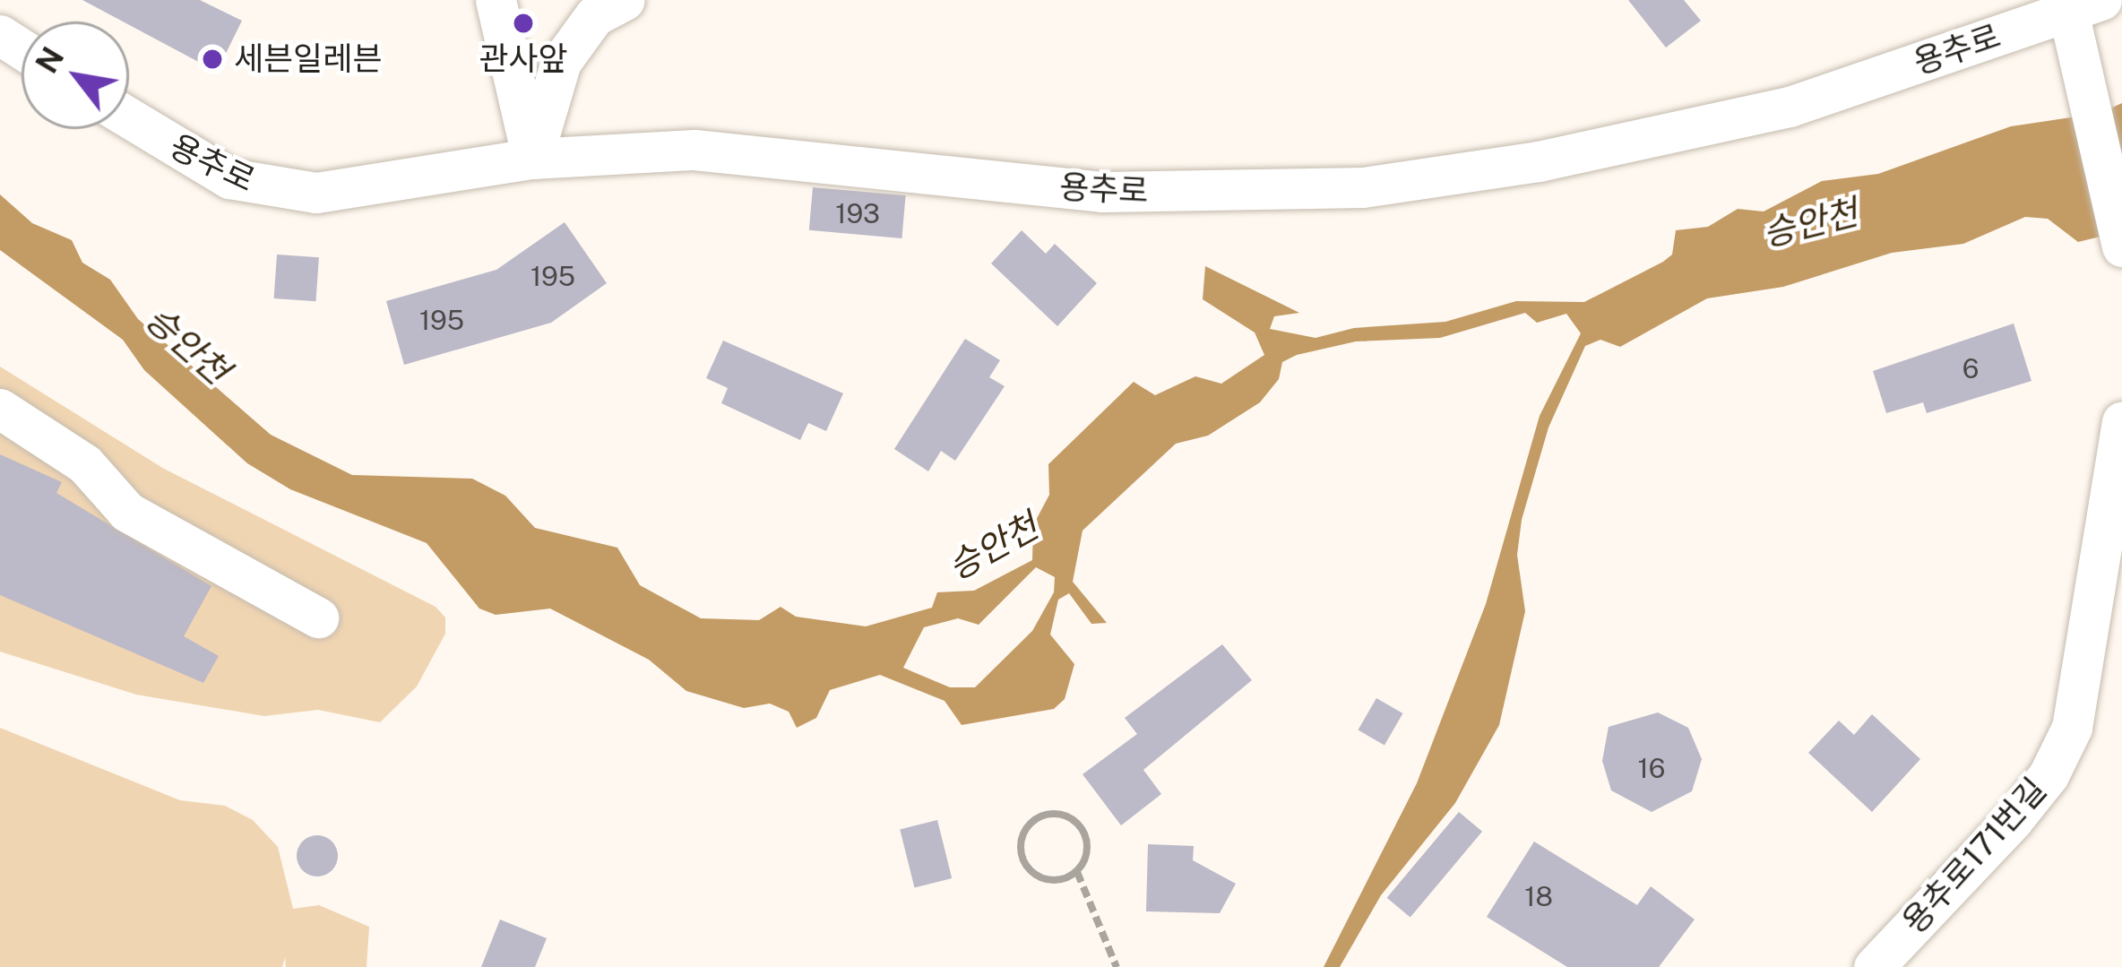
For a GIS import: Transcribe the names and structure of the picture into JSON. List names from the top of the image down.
{
  "streets": {
    "street": ["용추로", "용추로171번길"]
  },
  "water": ["승안천"],
  "places": ["관사앞", "세븐일레븐"],
  "house_numbers": [
    "193",
    "195",
    "195",
    "6",
    "16",
    "18"
  ],
  "north": "top left"
}
